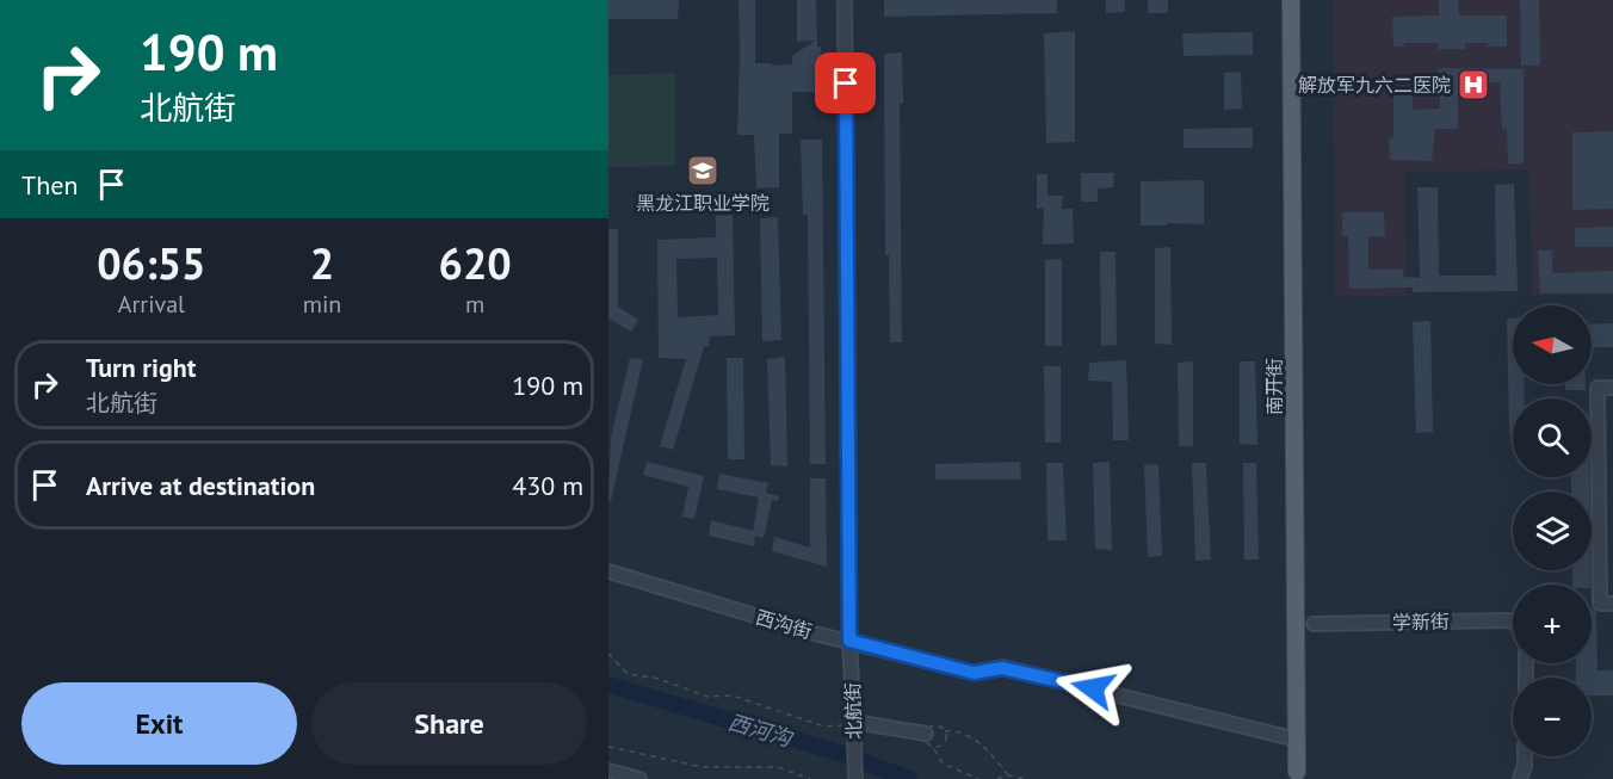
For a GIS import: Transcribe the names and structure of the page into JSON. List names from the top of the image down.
{
  "streets": {
    "main road": ["南开街"],
    "street": ["学新街", "西沟街", "北航街"]
  },
  "crossings": [
    ["南开街", "西沟街"],
    ["西沟街", "北航街"]
  ],
  "water": ["西河沟"],
  "places": {
    "hospital": ["解放军九六二医院"],
    "school or university": ["黑龙江职业学院"]
  },
  "north": "left",
  "page": {
    "turn": ["190 m", "北航街"],
    "then": "Then",
    "eta": [
      "06:55",
      "Arrival",
      "2",
      "min",
      "620",
      "m"
    ],
    "map_buttons": ["+", "−"],
    "list": [
      {
        "name": "Turn right",
        "note": "北航街",
        "value": "190 m"
      },
      {
        "name": "Arrive at destination",
        "value": "430 m"
      }
    ],
    "buttons": ["Exit", "Share"]
  }
}
